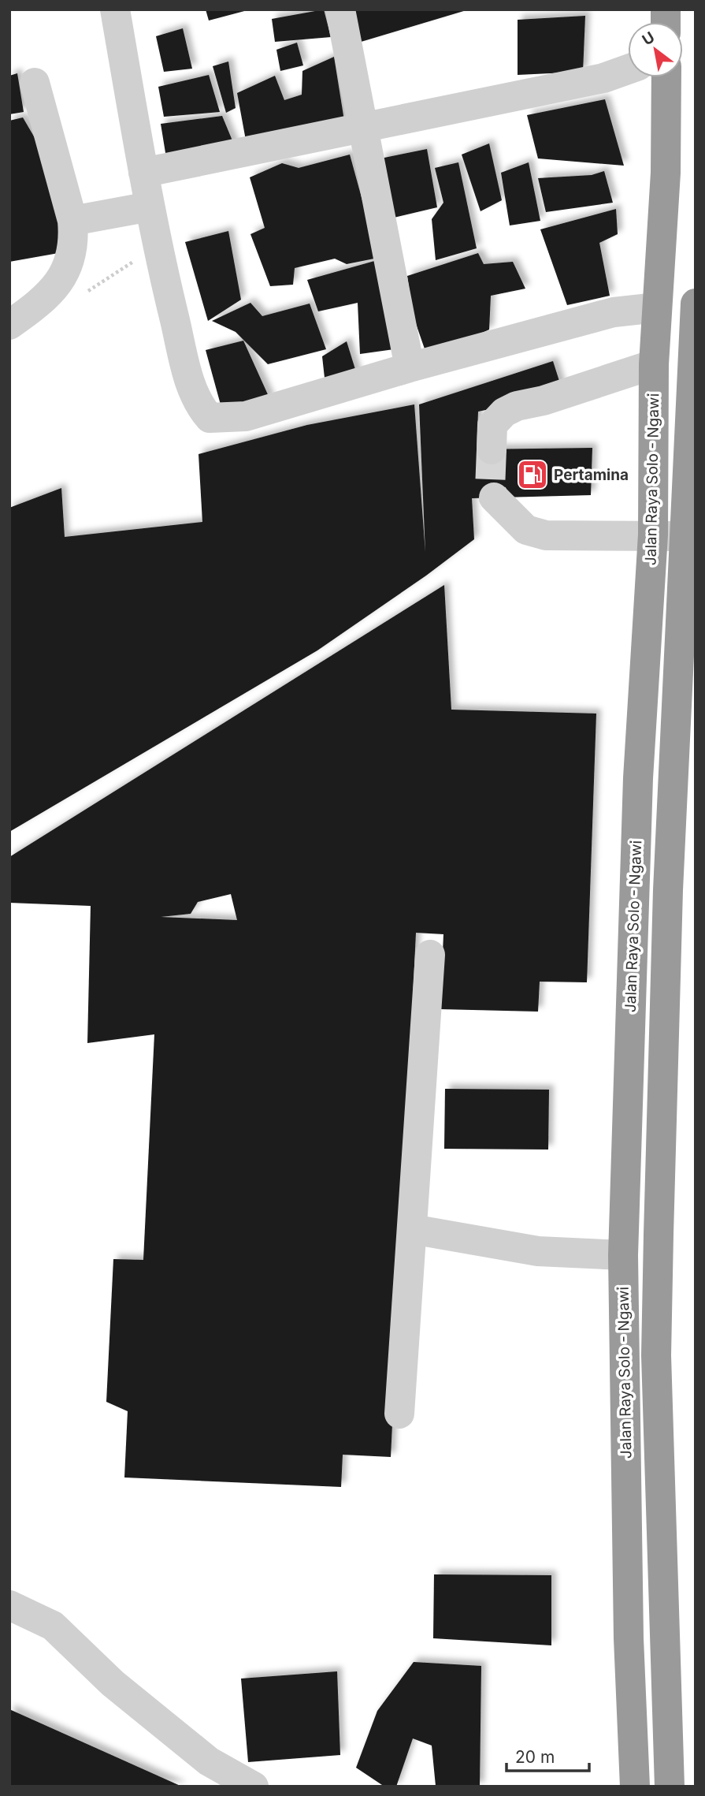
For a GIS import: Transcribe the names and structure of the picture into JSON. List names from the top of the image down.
{
  "streets": {
    "highway": ["Jalan Raya Solo - Ngawi"]
  },
  "places": {
    "fuel station": ["Pertamina"]
  },
  "scale_bar": "20 m",
  "north": "top left"
}
